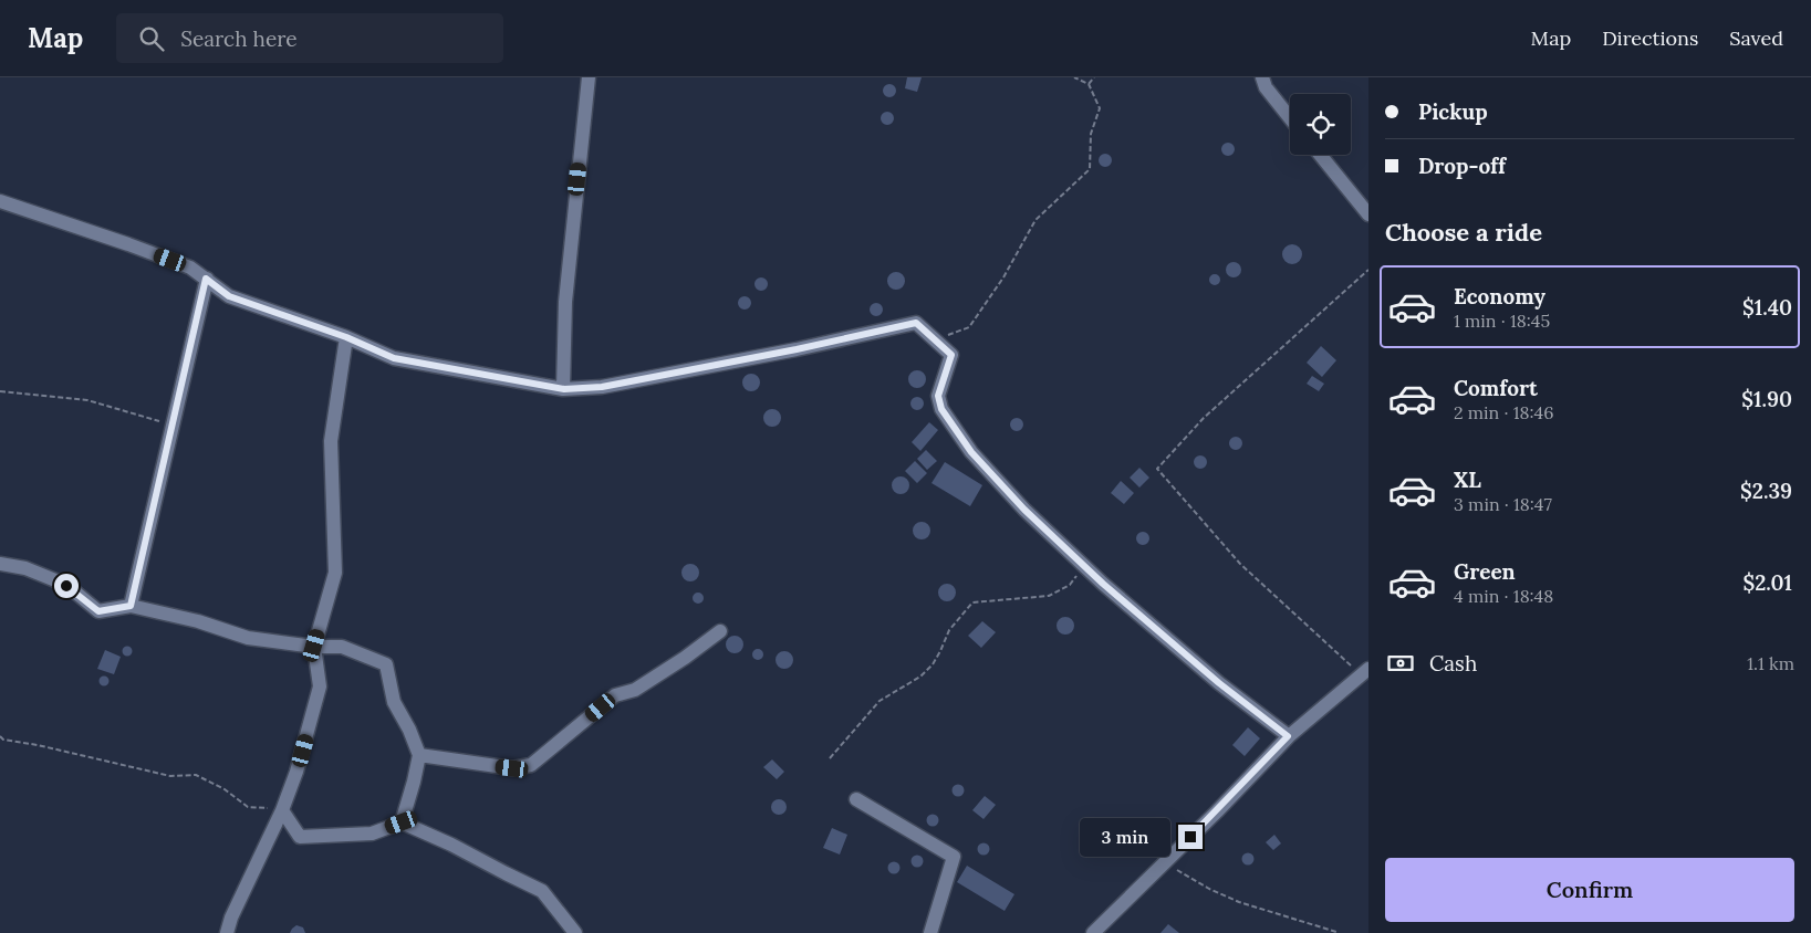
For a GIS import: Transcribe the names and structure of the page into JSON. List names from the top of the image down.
{
  "page": {
    "header": "Map",
    "search": "Search here",
    "nav": ["Map", "Directions", "Saved"],
    "banner": ["Pickup", "Drop-off"],
    "heading": "Choose a ride",
    "list": [
      {
        "name": "Economy",
        "note": "1 min · 18:45",
        "value": "$1.40"
      },
      {
        "name": "Comfort",
        "note": "2 min · 18:46",
        "value": "$1.90"
      },
      {
        "name": "XL",
        "note": "3 min · 18:47",
        "value": "$2.39"
      },
      {
        "name": "Green",
        "note": "4 min · 18:48",
        "value": "$2.01"
      }
    ],
    "pay": ["Cash", "1.1 km"],
    "bubble": "3 min",
    "buttons": "Confirm"
  }
}
